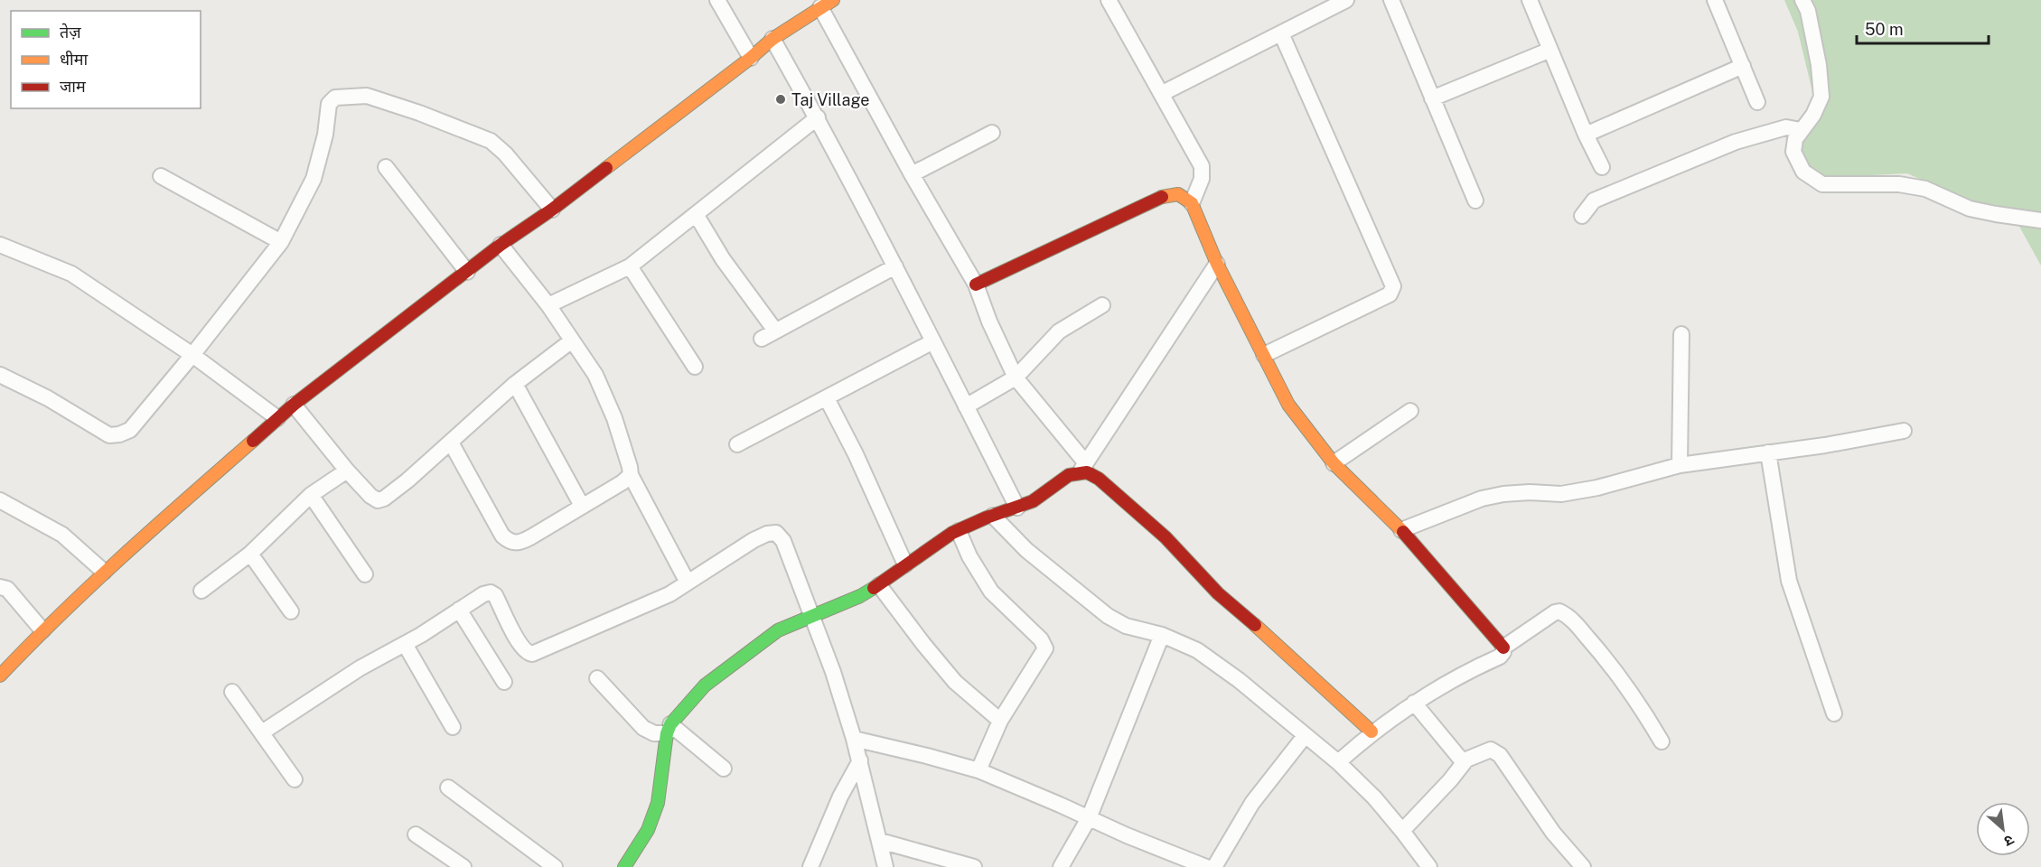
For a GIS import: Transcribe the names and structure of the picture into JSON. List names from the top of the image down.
{
  "places": ["Taj Village"],
  "legend": ["तेज़", "धीमा", "जाम"],
  "scale_bar": "50 m",
  "north": "bottom right"
}
